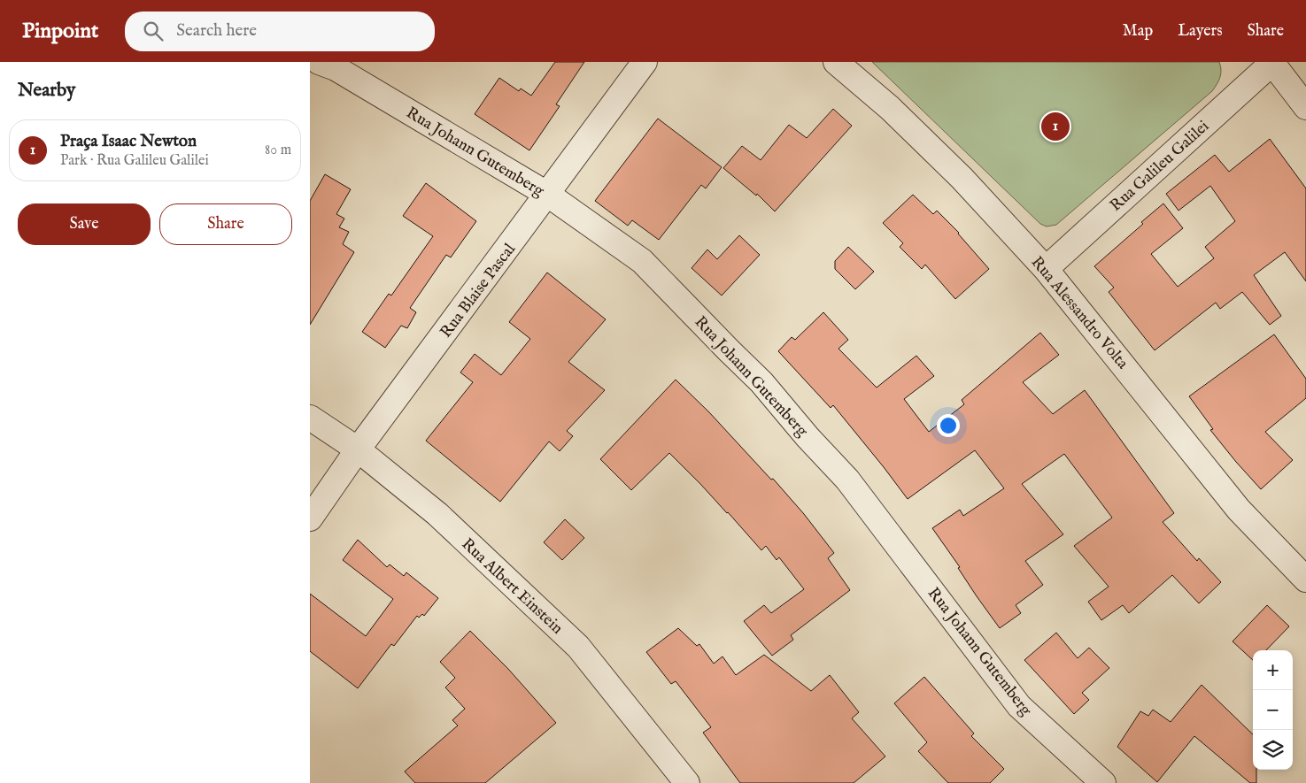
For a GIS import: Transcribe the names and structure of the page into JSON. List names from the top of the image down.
{
  "streets": {
    "street": [
      "Rua Johann Gutemberg",
      "Rua Galileu Galilei",
      "Rua Blaise Pascal",
      "Rua Alessandro Volta",
      "Rua Albert Einstein"
    ]
  },
  "crossings": [
    ["Rua Johann Gutemberg", "Rua Blaise Pascal"],
    ["Rua Galileu Galilei", "Rua Alessandro Volta"],
    ["Rua Blaise Pascal", "Rua Albert Einstein"]
  ],
  "page": {
    "header": "Pinpoint",
    "search": "Search here",
    "nav": ["Map", "Layers", "Share"],
    "heading": "Nearby",
    "pins": "1",
    "list": [
      {
        "mark": "1",
        "name": "Praça Isaac Newton",
        "note": "Park · Rua Galileu Galilei",
        "value": "80 m"
      }
    ],
    "buttons": ["Save", "Share"],
    "map_buttons": ["+", "−"]
  }
}
